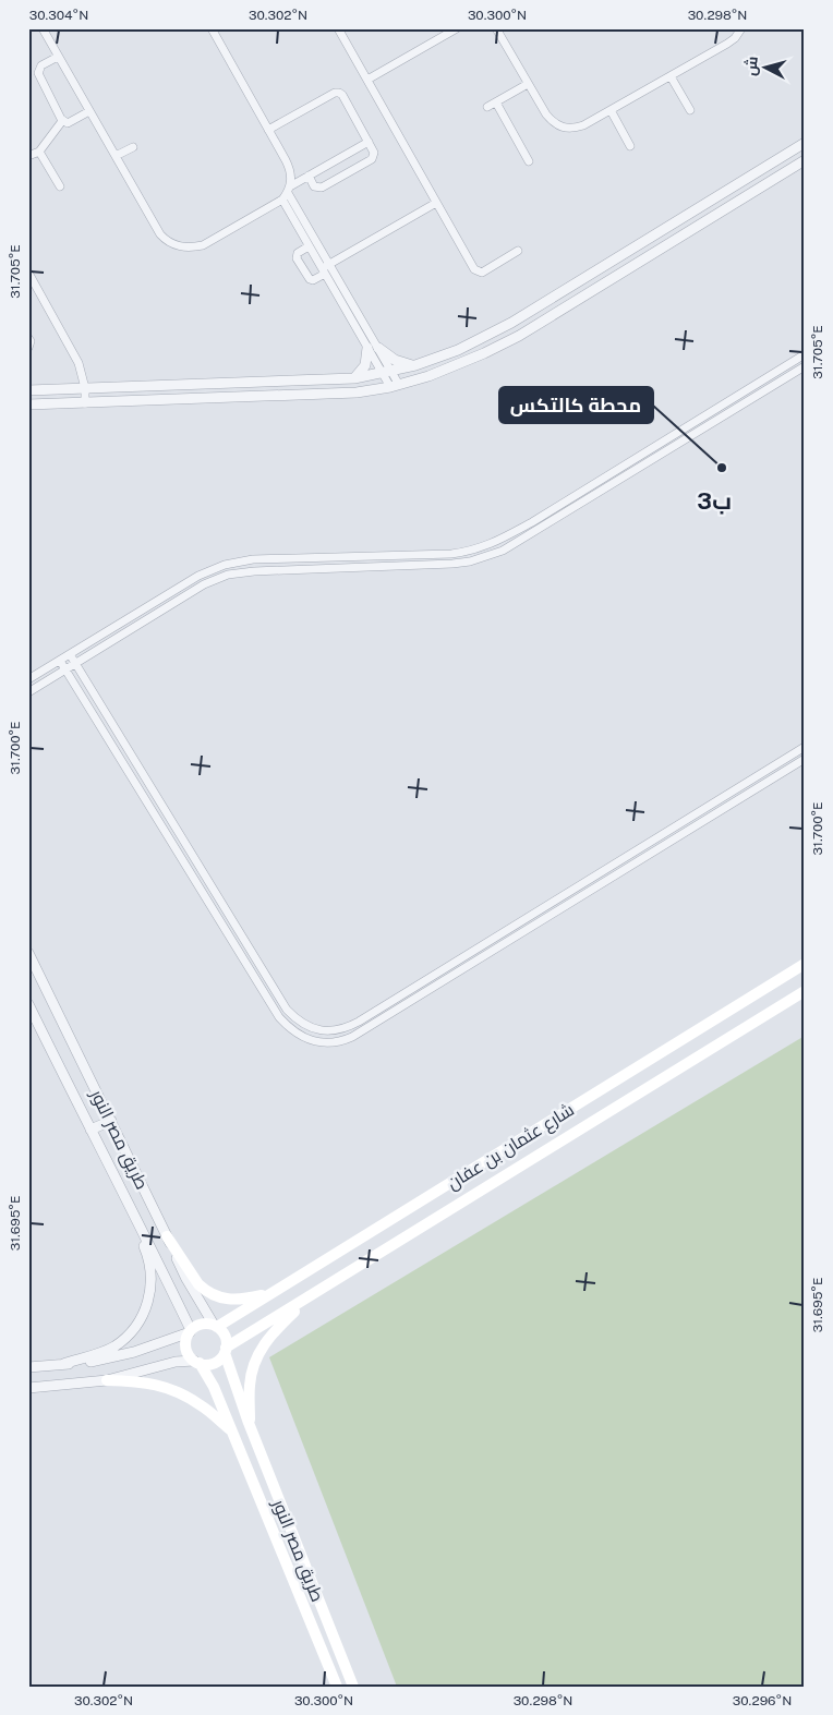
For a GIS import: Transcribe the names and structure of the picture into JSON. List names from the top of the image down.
{
  "streets": {
    "main road": ["طريق مصر النور", "شارع عثمان بن عفان"]
  },
  "crossings": [
    ["طريق مصر النور", "شارع عثمان بن عفان"]
  ],
  "districts": ["ب3"],
  "places": ["محطة كالتكس"],
  "north": "left",
  "coordinates": [
    "30.304°N",
    "30.302°N",
    "30.300°N",
    "30.298°N",
    "31.705°E",
    "31.700°E",
    "31.695°E",
    "30.296°N"
  ]
}
